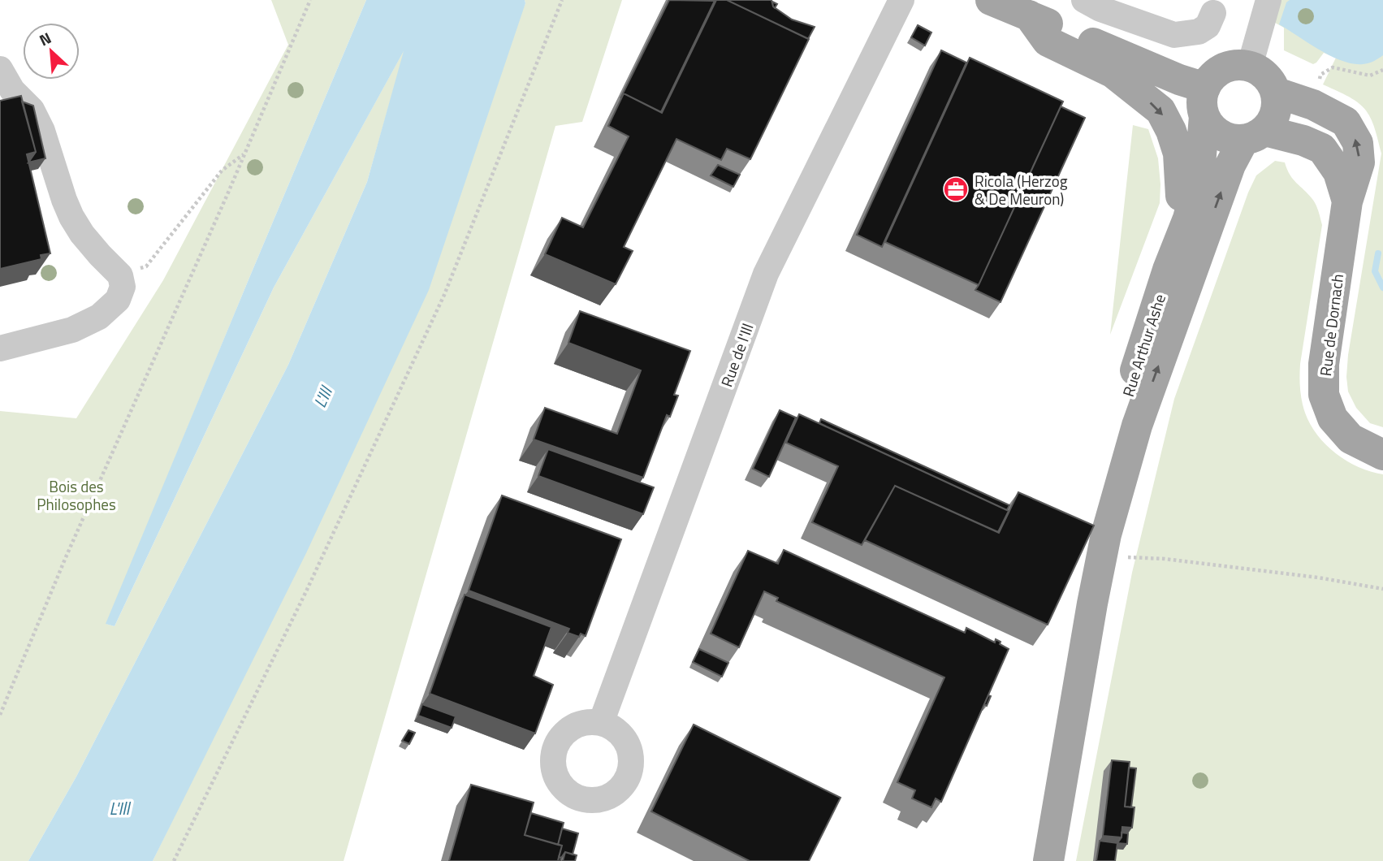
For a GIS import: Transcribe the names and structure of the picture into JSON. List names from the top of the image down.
{
  "streets": {
    "main road": ["Rue de Dornach", "Rue Arthur Ashe"],
    "street": ["Rue de l'Ill"]
  },
  "crossings": [
    ["Rue de Dornach", "Rue Arthur Ashe"]
  ],
  "water": ["L'Ill"],
  "parks": ["Bois des Philosophes"],
  "places": {
    "office": ["Ricola (Herzog & De Meuron)"]
  },
  "north": "top left"
}
